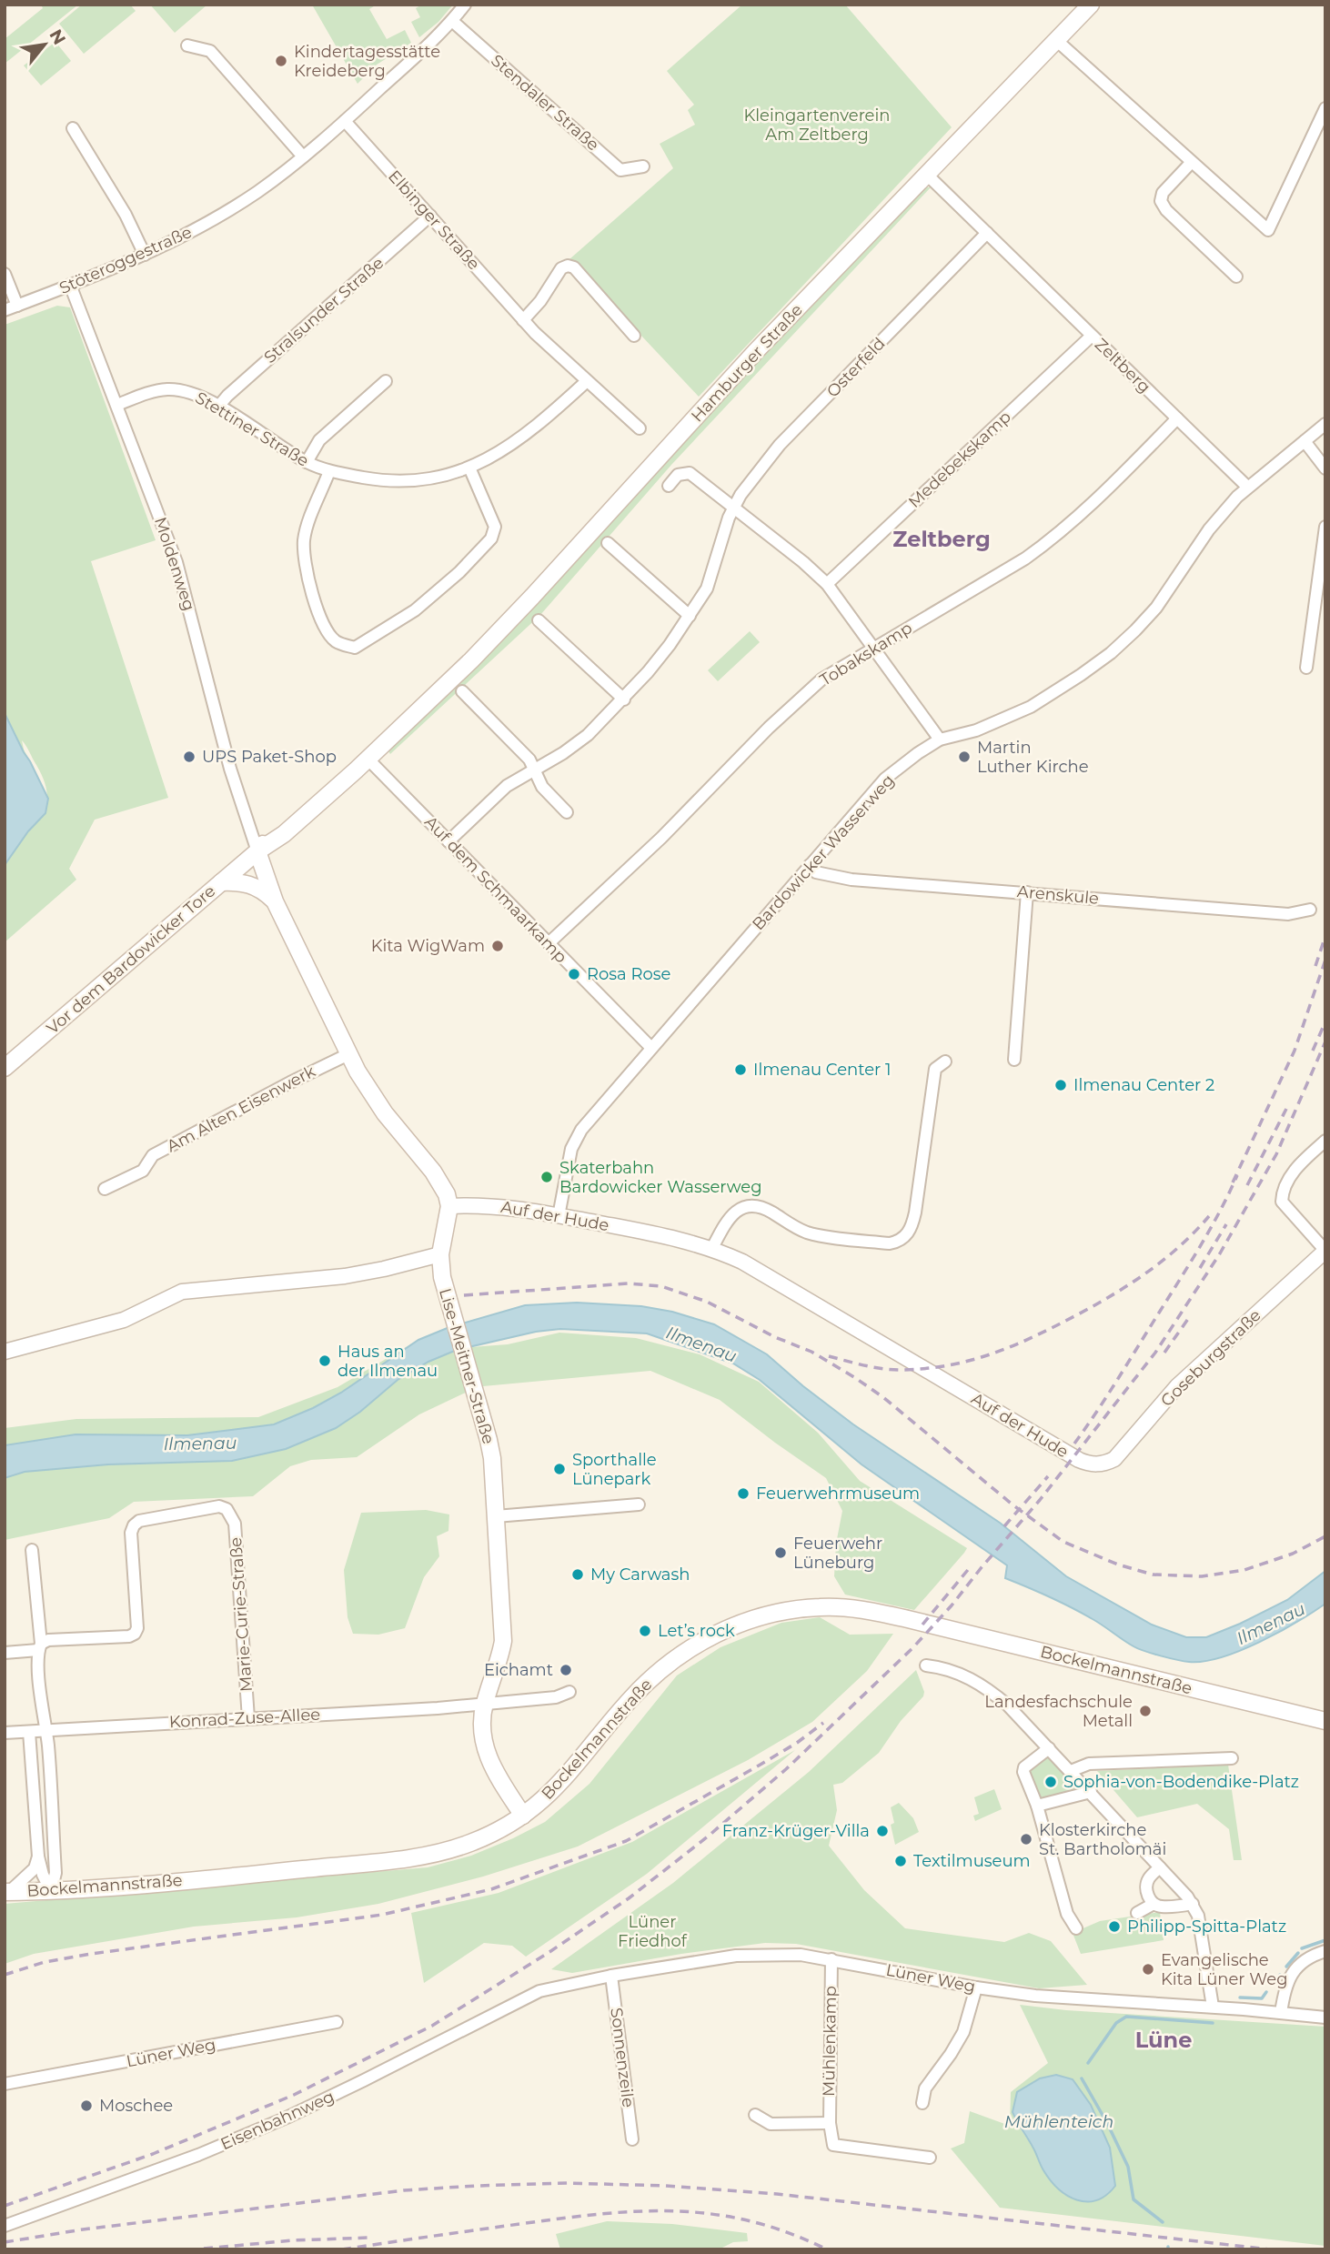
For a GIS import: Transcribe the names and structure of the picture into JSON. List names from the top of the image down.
{
  "streets": {
    "main road": [
      "Hamburger Straße",
      "Vor dem Bardowicker Tore",
      "Lise-Meitner-Straße",
      "Bockelmannstraße"
    ],
    "street": [
      "Stendaler Straße",
      "Elbinger Straße",
      "Stöteroggestraße",
      "Stralsunder Straße",
      "Zeltberg",
      "Osterfeld",
      "Stettiner Straße",
      "Medebekskamp",
      "Moldenweg",
      "Tobakskamp",
      "Bardowicker Wasserweg",
      "Auf dem Schmaarkamp",
      "Arenskule",
      "Am Alten Eisenwerk",
      "Auf der Hude",
      "Goseburgstraße",
      "Marie-Curie-Straße",
      "Konrad-Zuse-Allee",
      "Lüner Weg",
      "Mühlenkamp",
      "Sonnenzeile",
      "Eisenbahnweg"
    ]
  },
  "crossings": [
    ["Stendaler Straße", "Stöteroggestraße"],
    ["Elbinger Straße", "Stöteroggestraße"],
    ["Elbinger Straße", "Stralsunder Straße"],
    ["Elbinger Straße", "Stettiner Straße"],
    ["Stöteroggestraße", "Moldenweg"],
    ["Stralsunder Straße", "Stettiner Straße"],
    ["Hamburger Straße", "Zeltberg"],
    ["Hamburger Straße", "Vor dem Bardowicker Tore"],
    ["Zeltberg", "Osterfeld"],
    ["Zeltberg", "Medebekskamp"],
    ["Zeltberg", "Tobakskamp"],
    ["Zeltberg", "Bardowicker Wasserweg"],
    ["Osterfeld", "Auf dem Schmaarkamp"],
    ["Stettiner Straße", "Moldenweg"],
    ["Moldenweg", "Vor dem Bardowicker Tore"],
    ["Tobakskamp", "Auf dem Schmaarkamp"],
    ["Bardowicker Wasserweg", "Auf dem Schmaarkamp"],
    ["Bardowicker Wasserweg", "Arenskule"],
    ["Bardowicker Wasserweg", "Auf der Hude"],
    ["Auf dem Schmaarkamp", "Vor dem Bardowicker Tore"],
    ["Auf der Hude", "Goseburgstraße"],
    ["Lise-Meitner-Straße", "Bockelmannstraße"],
    ["Lise-Meitner-Straße", "Konrad-Zuse-Allee"],
    ["Marie-Curie-Straße", "Konrad-Zuse-Allee"],
    ["Lüner Weg", "Mühlenkamp"],
    ["Lüner Weg", "Sonnenzeile"],
    ["Lüner Weg", "Eisenbahnweg"]
  ],
  "districts": ["Zeltberg", "Lüne"],
  "water": ["Ilmenau", "Mühlenteich"],
  "parks": ["Kleingartenverein Am Zeltberg", "Lüner Friedhof"],
  "places": [
    "Kindertagesstätte Kreideberg",
    "UPS Paket-Shop",
    "Martin Luther Kirche",
    "Kita WigWam",
    "Rosa Rose",
    "Ilmenau Center 1",
    "Ilmenau Center 2",
    "Skaterbahn Bardowicker Wasserweg",
    "Haus an der Ilmenau",
    "Sporthalle Lünepark",
    "Feuerwehrmuseum",
    "Feuerwehr Lüneburg",
    "My Carwash",
    "Let’s rock",
    "Eichamt",
    "Landesfachschule Metall",
    "Sophia-von-Bodendike-Platz",
    "Franz-Krüger-Villa",
    "Klosterkirche St. Bartholomäi",
    "Textilmuseum",
    "Philipp-Spitta-Platz",
    "Evangelische Kita Lüner Weg",
    "Moschee"
  ],
  "north": "top right"
}
